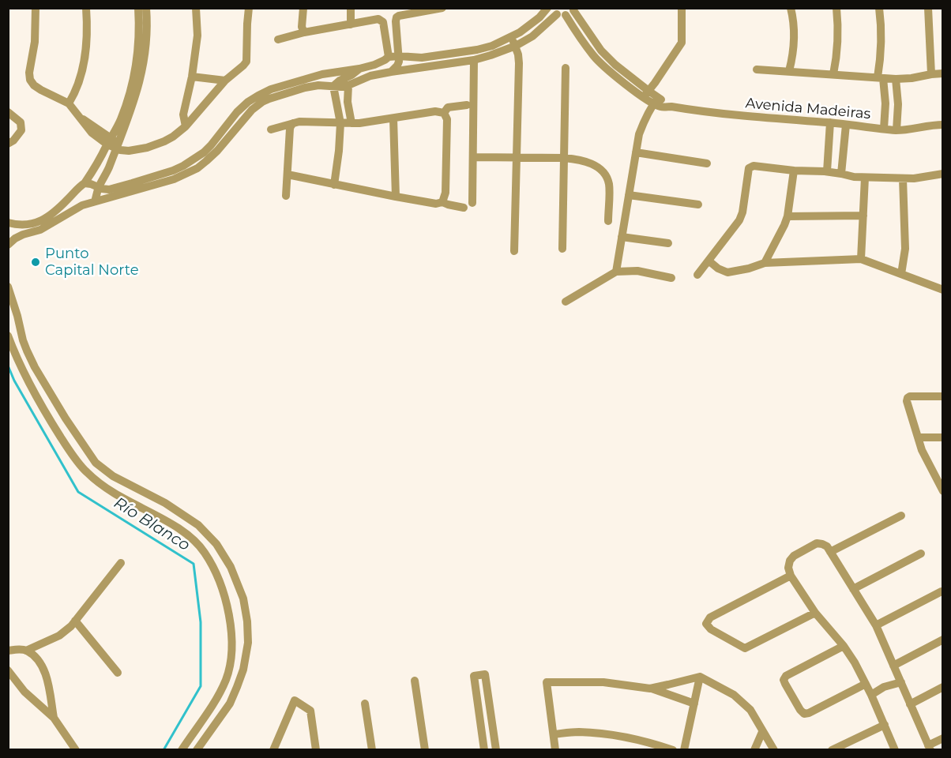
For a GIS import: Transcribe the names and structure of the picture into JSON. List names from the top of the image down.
{
  "streets": {
    "street": ["Avenida Madeiras"]
  },
  "water": ["Río Blanco"],
  "places": ["Punto Capital Norte"]
}
